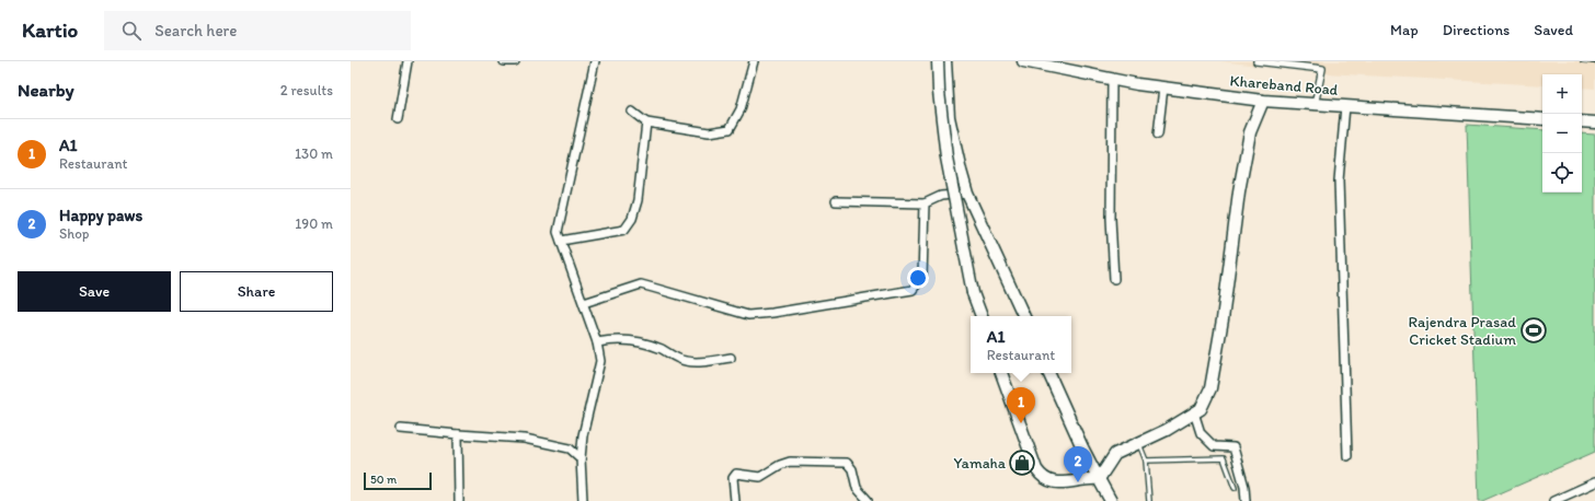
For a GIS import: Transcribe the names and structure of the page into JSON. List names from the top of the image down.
{
  "streets": {
    "main road": ["Khareband Road"]
  },
  "places": {
    "sports": ["Rajendra Prasad Cricket Stadium"],
    "shop": ["Yamaha"]
  },
  "scale_bar": "50 m",
  "page": {
    "header": "Kartio",
    "search": "Search here",
    "nav": ["Map", "Directions", "Saved"],
    "heading": ["Nearby", "2 results"],
    "map_buttons": ["+", "−"],
    "list": [
      {
        "mark": "1",
        "name": "A1",
        "note": "Restaurant",
        "value": "130 m"
      },
      {
        "mark": "2",
        "name": "Happy paws",
        "note": "Shop",
        "value": "190 m"
      }
    ],
    "buttons": ["Save", "Share"],
    "popup": ["A1", "Restaurant"],
    "pins": ["1", "2"],
    "scale": "50 m"
  }
}
